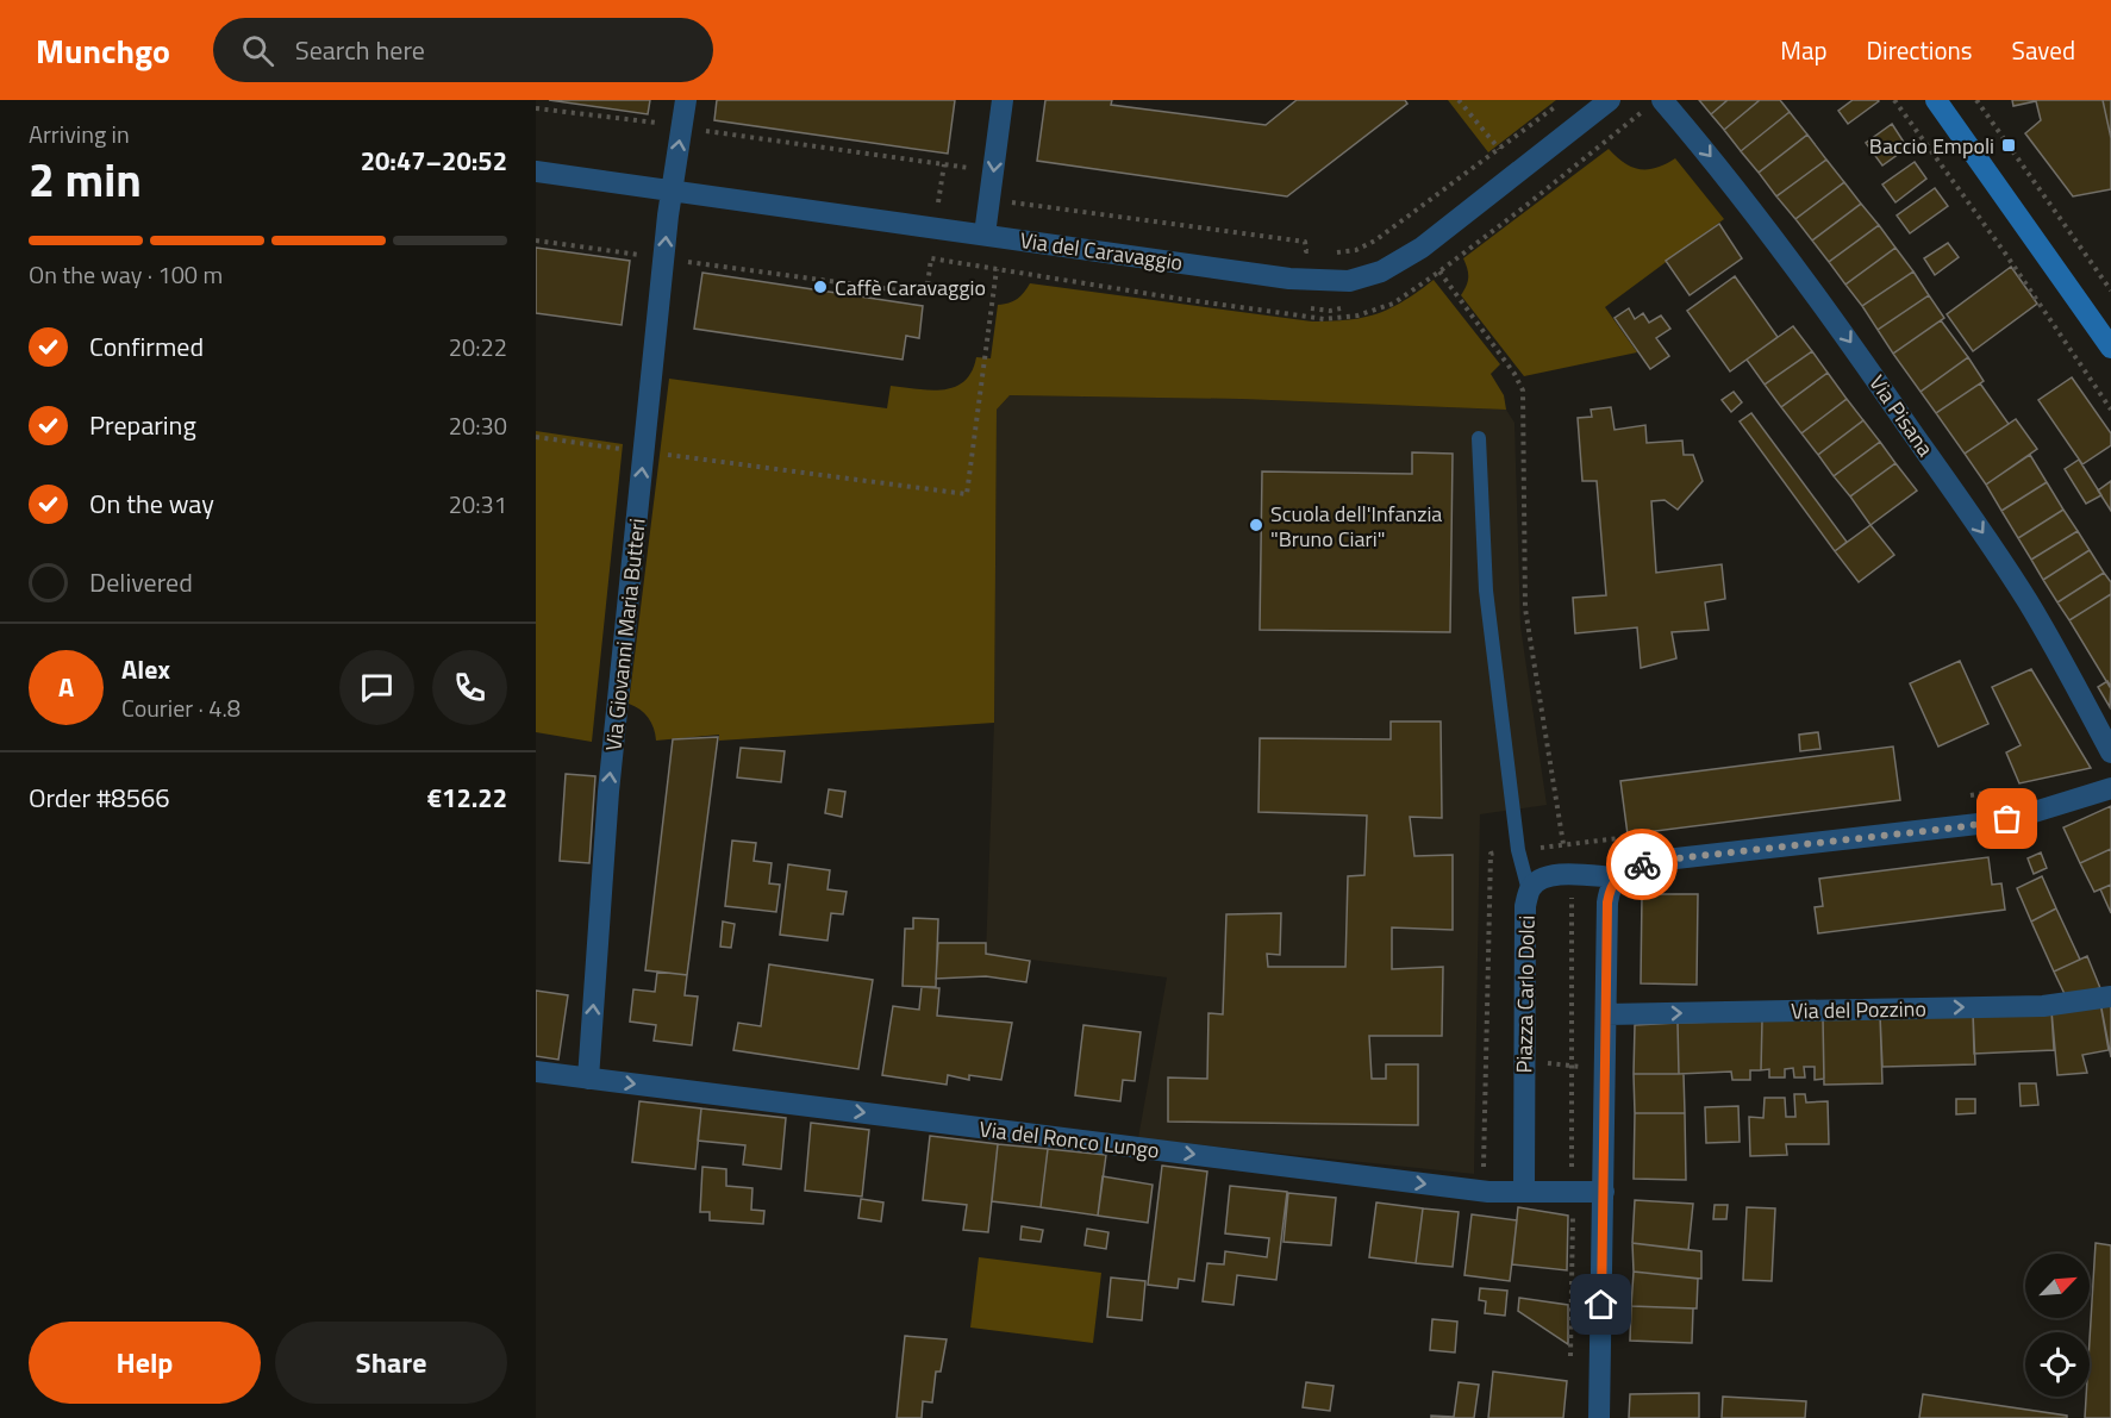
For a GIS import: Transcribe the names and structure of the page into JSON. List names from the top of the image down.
{
  "streets": {
    "street": [
      "Via del Caravaggio",
      "Via Pisana",
      "Via Giovanni Maria Butteri",
      "Piazza Carlo Dolci",
      "Via del Pozzino",
      "Via del Ronco Lungo"
    ]
  },
  "crossings": [
    ["Via del Caravaggio", "Via Giovanni Maria Butteri"],
    ["Via Giovanni Maria Butteri", "Via del Ronco Lungo"],
    ["Piazza Carlo Dolci", "Via del Ronco Lungo"]
  ],
  "one_way": ["Via Pisana", "Via Giovanni Maria Butteri", "Via del Ronco Lungo"],
  "places": {
    "transit": ["Baccio Empoli"],
    "other": ["Caffè Caravaggio", "Scuola dell'Infanzia \"Bruno Ciari\""]
  },
  "north": "top right",
  "page": {
    "header": "Munchgo",
    "search": "Search here",
    "nav": ["Map", "Directions", "Saved"],
    "heading": ["2 min", "Arriving in", "20:47–20:52"],
    "panel": [
      "Alex",
      "Courier · 4.8",
      "Order #8566",
      "€12.22"
    ],
    "bar": "On the way · 100 m",
    "list": [
      ["Confirmed", "20:22"],
      ["Preparing", "20:30"],
      ["On the way", "20:31"],
      "Delivered"
    ],
    "round": "A",
    "buttons": ["Help", "Share"]
  }
}
